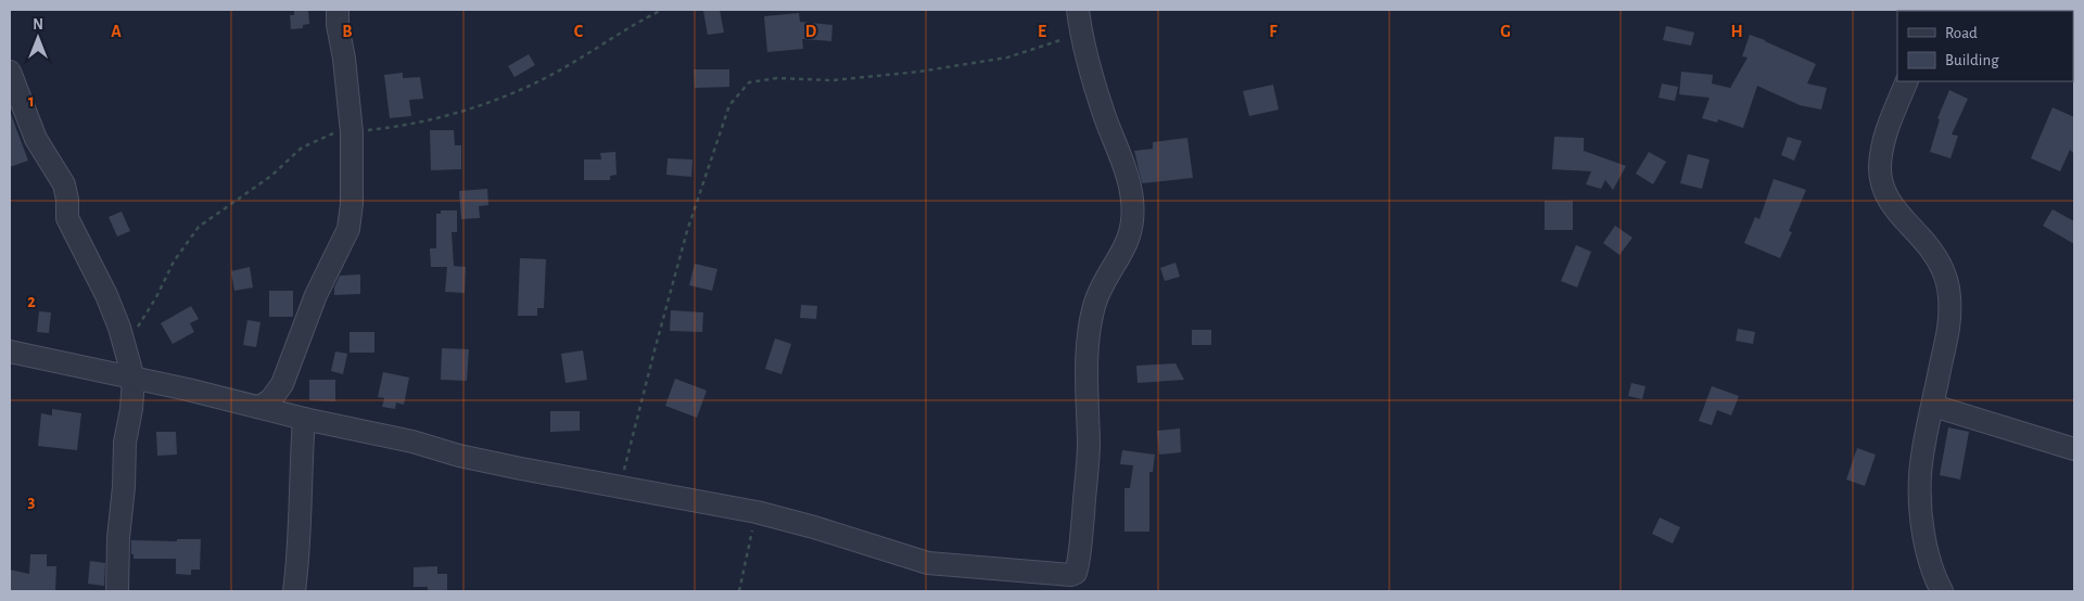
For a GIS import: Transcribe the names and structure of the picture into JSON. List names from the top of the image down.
{
  "legend": ["Road", "Building"],
  "north": "top",
  "grid": {
    "columns": [
      "A",
      "B",
      "C",
      "D",
      "E",
      "F",
      "G",
      "H"
    ],
    "rows": ["1", "2", "3"]
  }
}
